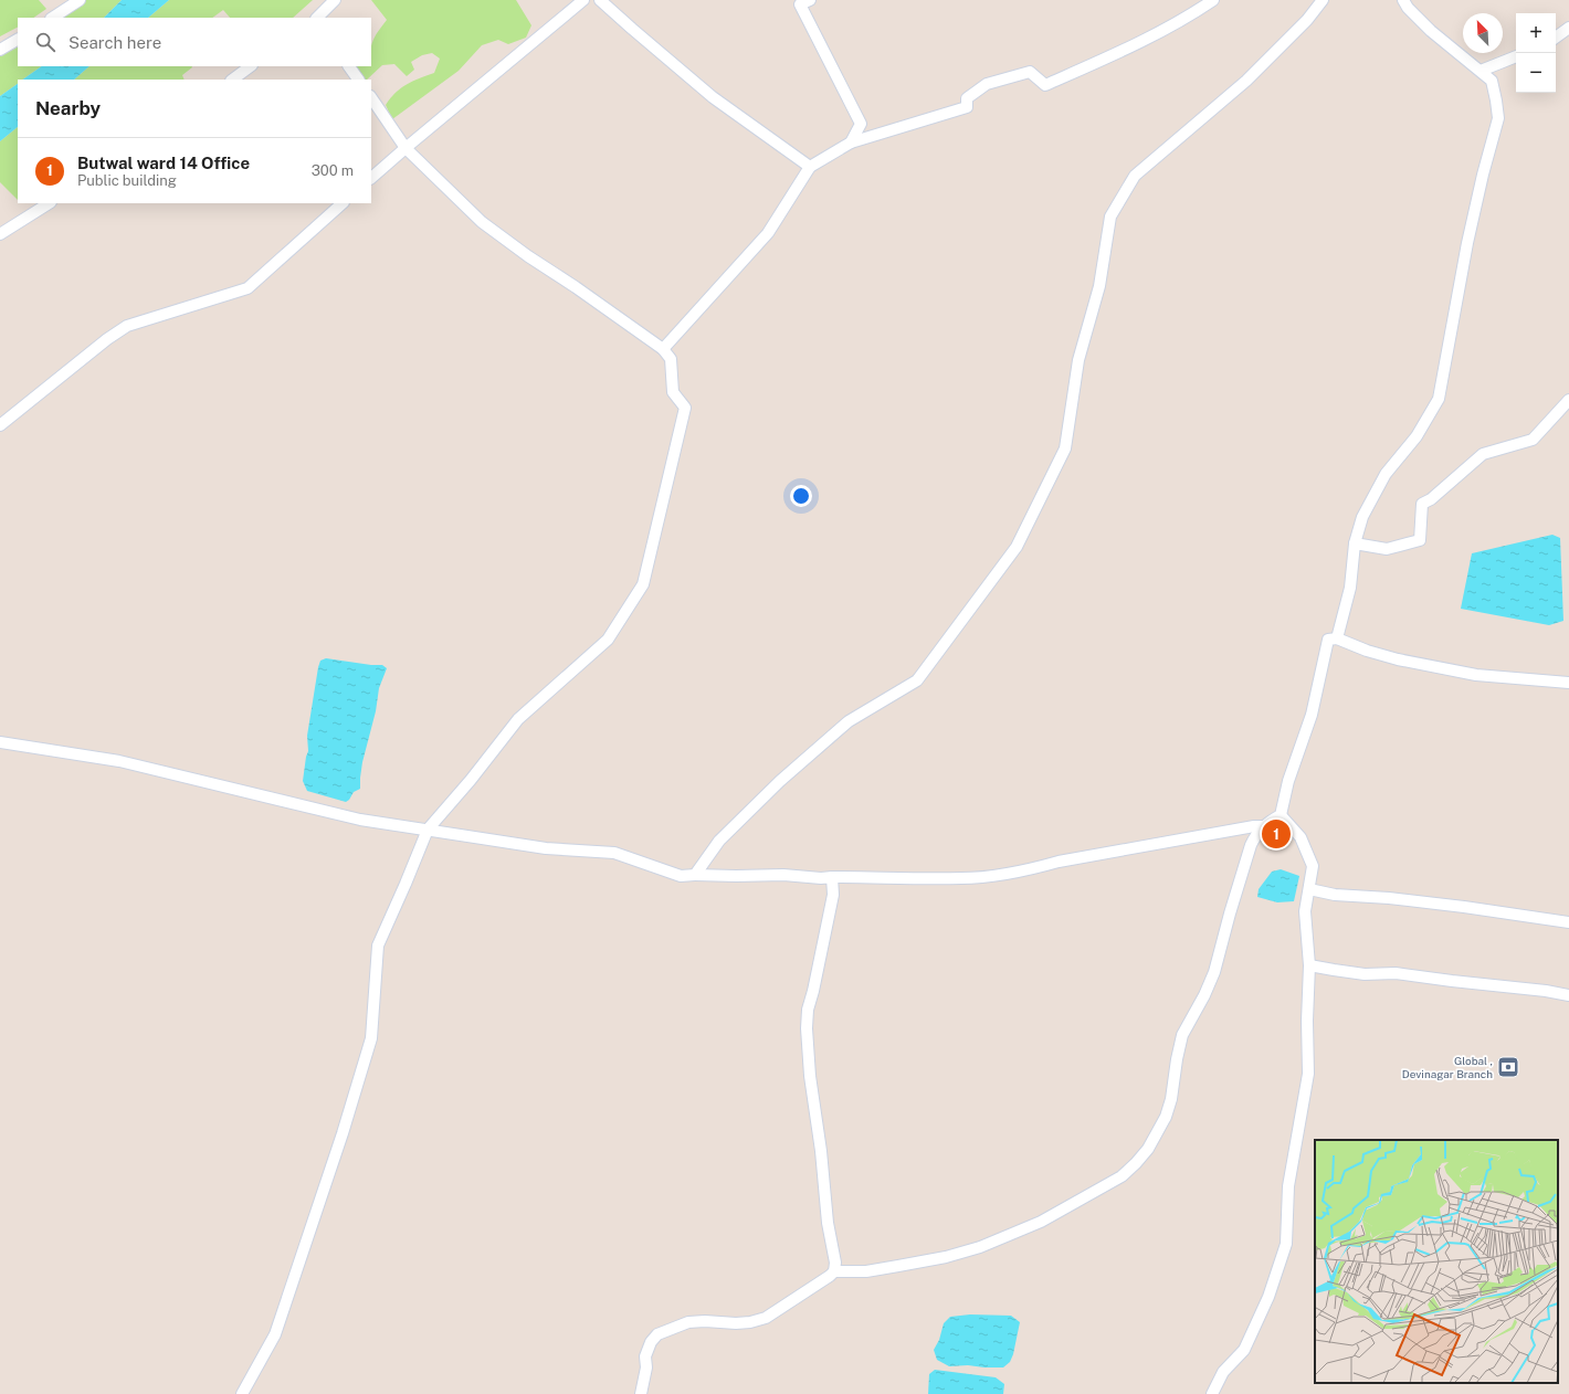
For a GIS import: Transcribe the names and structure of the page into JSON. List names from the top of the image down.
{
  "places": {
    "bank": ["Global , Devinagar Branch"]
  },
  "north": "top left",
  "page": {
    "map_buttons": ["+", "−"],
    "search": "Search here",
    "heading": "Nearby",
    "list": [
      {
        "mark": "1",
        "name": "Butwal ward 14 Office",
        "note": "Public building",
        "value": "300 m"
      }
    ],
    "pins": "1"
  }
}
